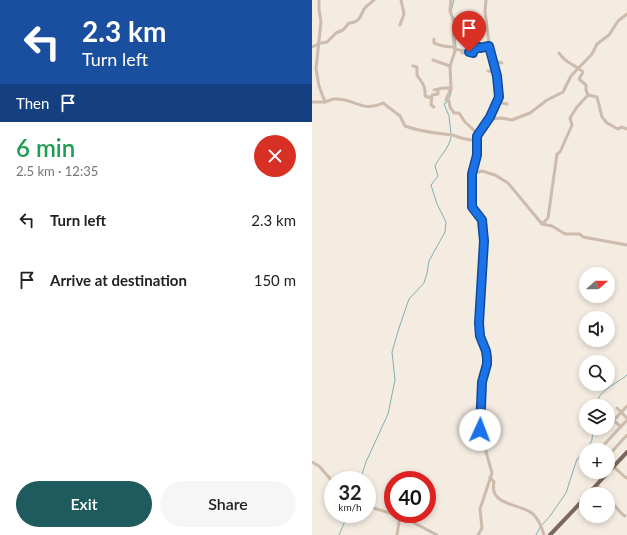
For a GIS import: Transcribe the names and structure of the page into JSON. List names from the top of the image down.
{
  "north": "right",
  "page": {
    "turn": ["2.3 km", "Turn left"],
    "then": "Then",
    "heading": ["6 min", "2.5 km · 12:35"],
    "list": [
      {
        "name": "Turn left",
        "value": "2.3 km"
      },
      {
        "name": "Arrive at destination",
        "value": "150 m"
      }
    ],
    "map_buttons": ["+", "−"],
    "speed": "32 km/h",
    "limit": "40",
    "buttons": ["Exit", "Share"]
  }
}
